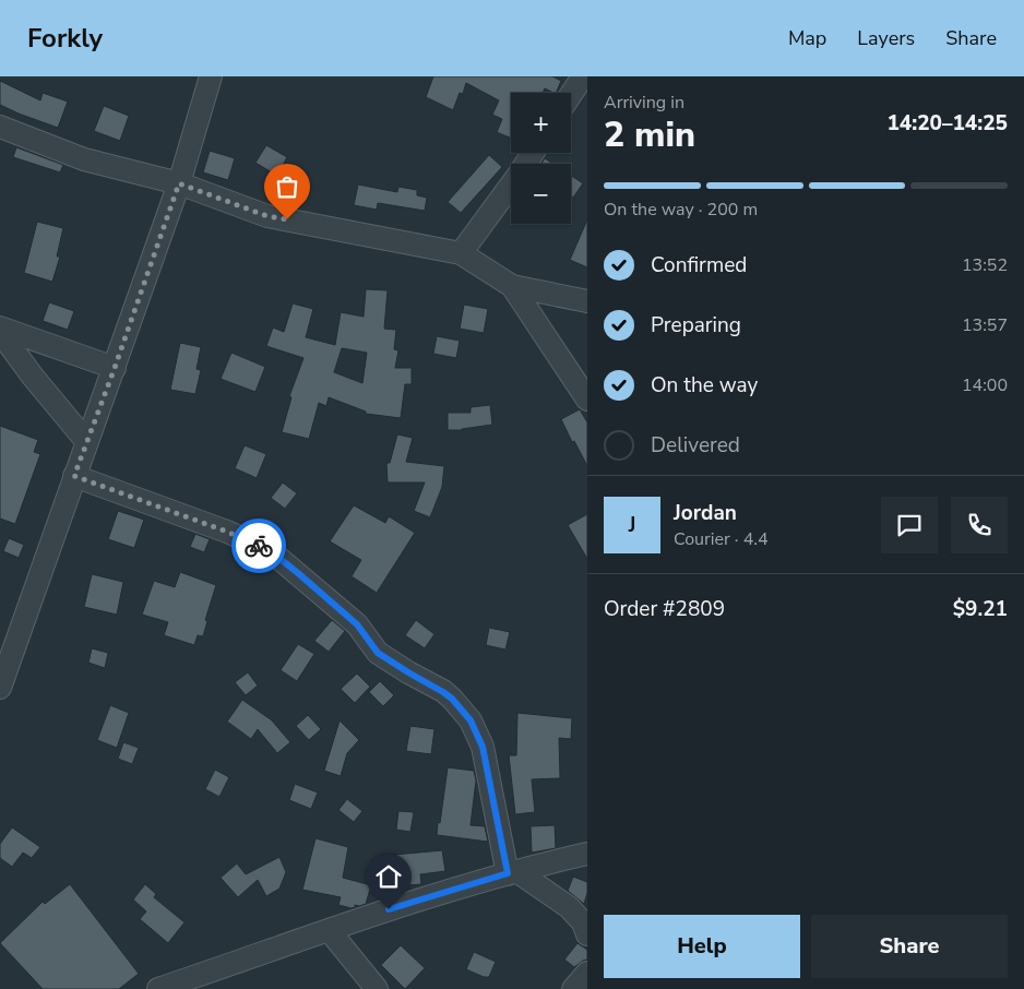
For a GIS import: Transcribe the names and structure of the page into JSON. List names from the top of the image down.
{
  "page": {
    "header": "Forkly",
    "nav": ["Map", "Layers", "Share"],
    "heading": ["2 min", "Arriving in", "14:20–14:25"],
    "panel": [
      "Jordan",
      "Courier · 4.4",
      "Order #2809",
      "$9.21"
    ],
    "map_buttons": ["+", "−"],
    "bar": "On the way · 200 m",
    "list": [
      ["Confirmed", "13:52"],
      ["Preparing", "13:57"],
      ["On the way", "14:00"],
      "Delivered"
    ],
    "round": "J",
    "buttons": ["Help", "Share"]
  }
}
